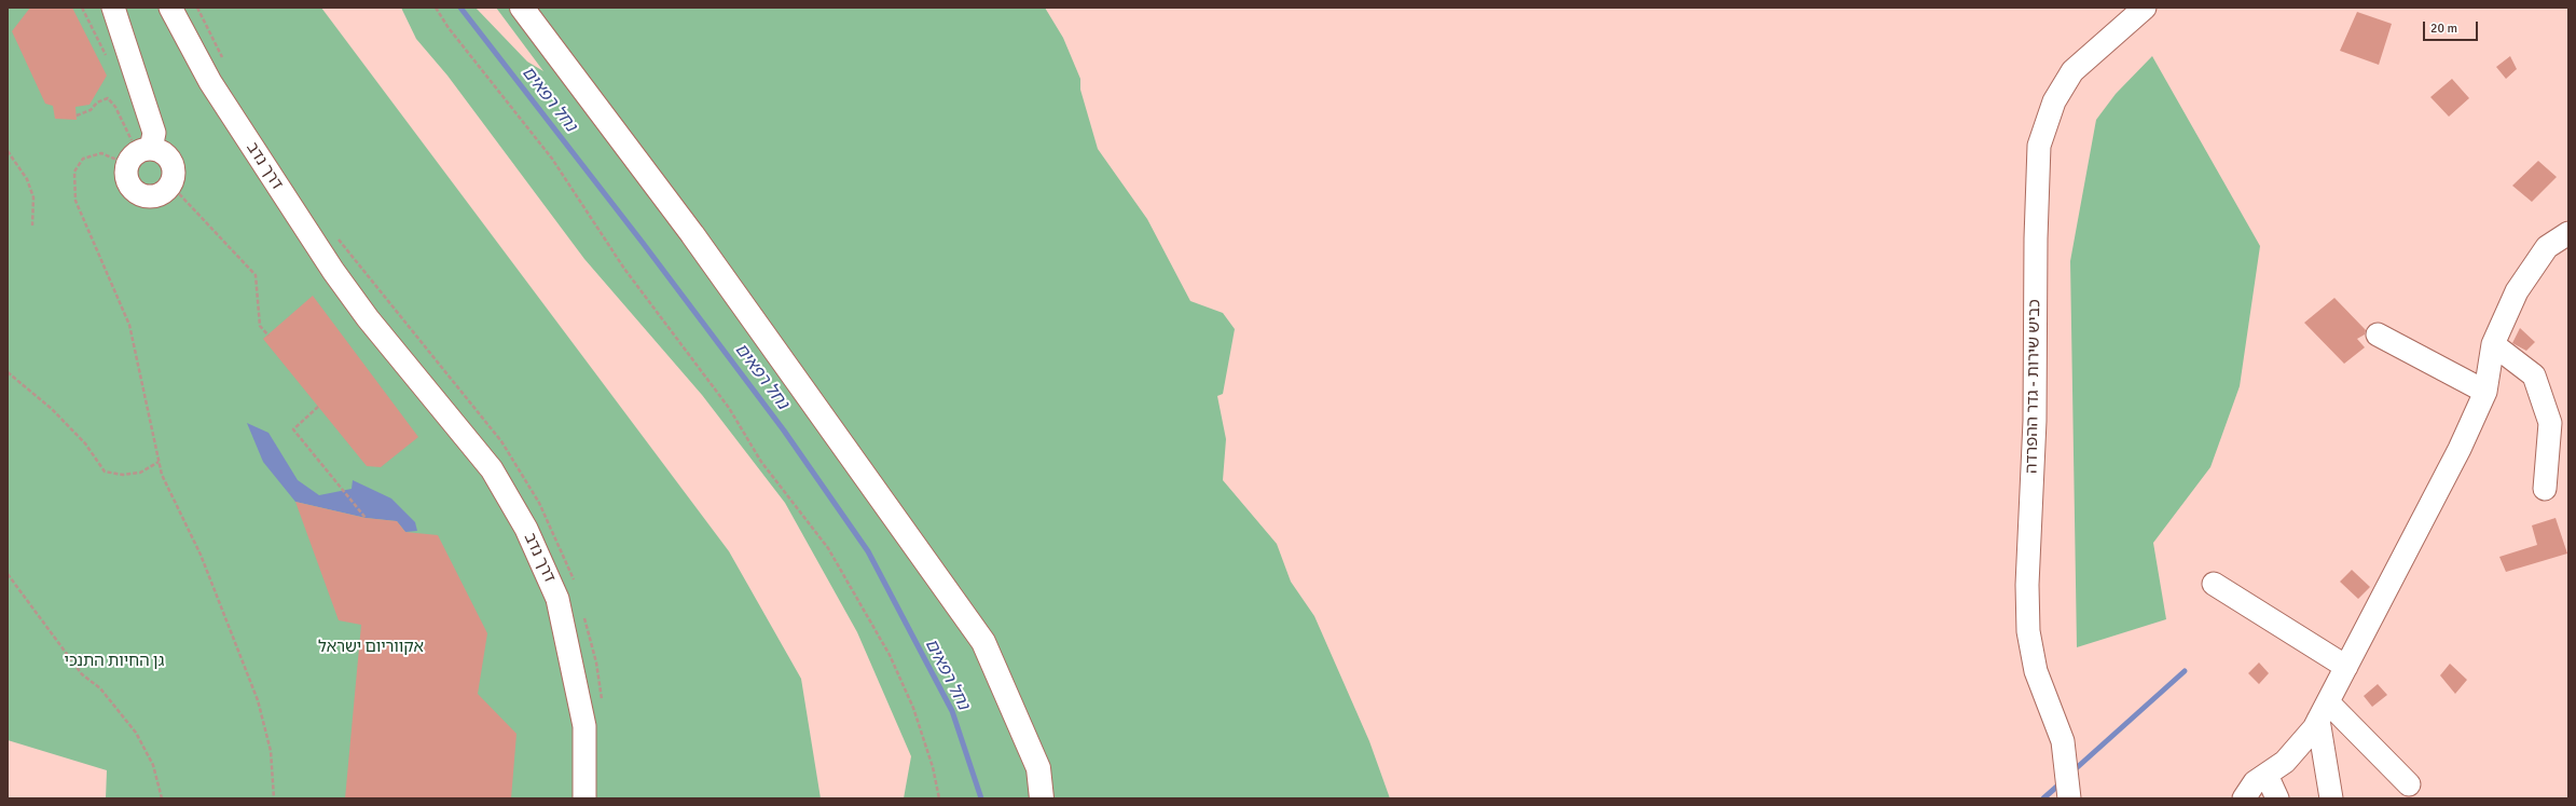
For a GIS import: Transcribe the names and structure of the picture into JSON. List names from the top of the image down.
{
  "streets": {
    "street": ["דרך נדב", "כביש שירות - גדר ההפרדה"]
  },
  "water": ["נחל רפאים"],
  "parks": ["אקווריום ישראל", "גן החיות התנכי"],
  "scale_bar": "20 m"
}
